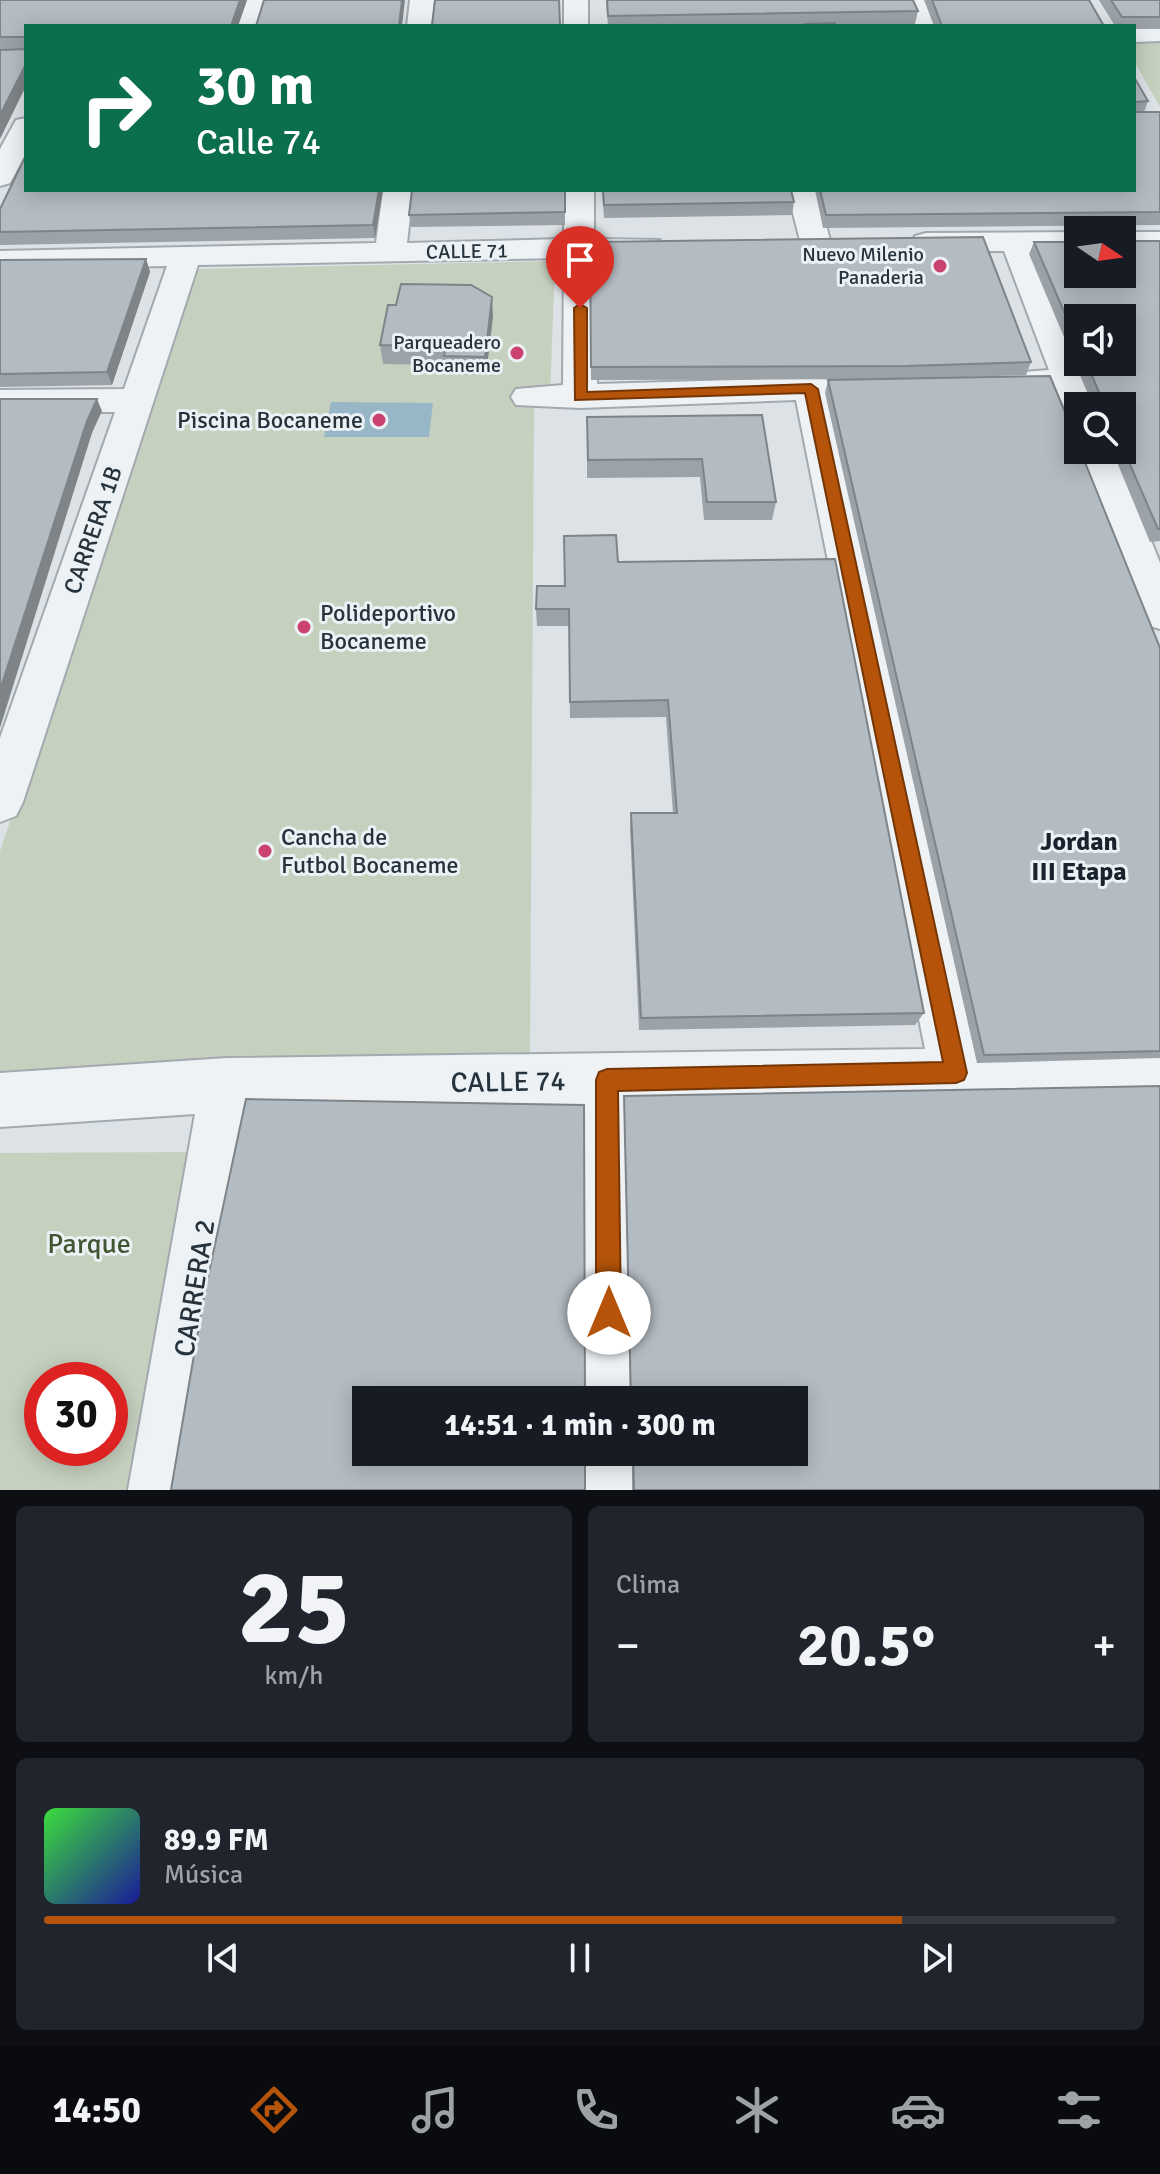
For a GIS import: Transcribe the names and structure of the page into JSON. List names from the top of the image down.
{
  "streets": {
    "street": [
      "CALLE 71",
      "CARRERA 1B",
      "CALLE 74",
      "CARRERA 2"
    ]
  },
  "crossings": [
    ["CALLE 71", "CARRERA 1B"],
    ["CALLE 74", "CARRERA 2"]
  ],
  "districts": ["Jordan III Etapa"],
  "parks": ["Parque"],
  "places": [
    "Nuevo Milenio Panaderia",
    "Parqueadero Bocaneme",
    "Piscina Bocaneme",
    "Polideportivo Bocaneme",
    "Cancha de Futbol Bocaneme"
  ],
  "north": "right",
  "page": {
    "turn": ["30 m", "Calle 74"],
    "limit": "30",
    "trip": "14:51 · 1 min · 300 m",
    "tile": [
      ["25", "km/h"],
      "Clima"
    ],
    "heat": ["−", "20.5°", "+"],
    "song": ["89.9 FM", "Música"],
    "tabs": "14:50"
  }
}
